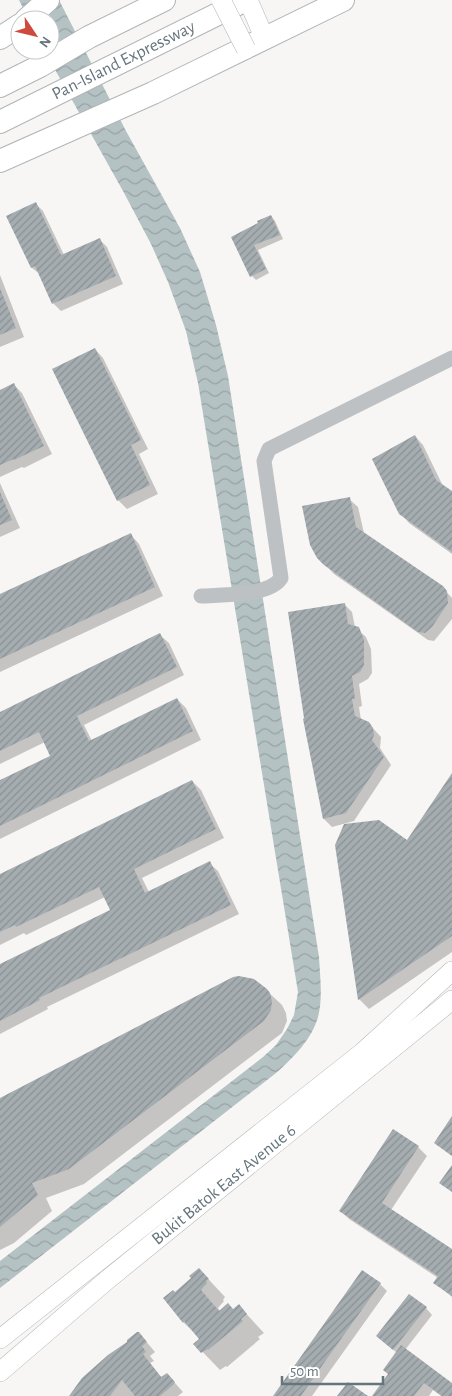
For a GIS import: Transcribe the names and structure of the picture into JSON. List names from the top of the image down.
{
  "streets": {
    "highway": ["Pan-Island Expressway"],
    "main road": ["Bukit Batok East Avenue 6"]
  },
  "scale_bar": "50 m",
  "north": "bottom right"
}
